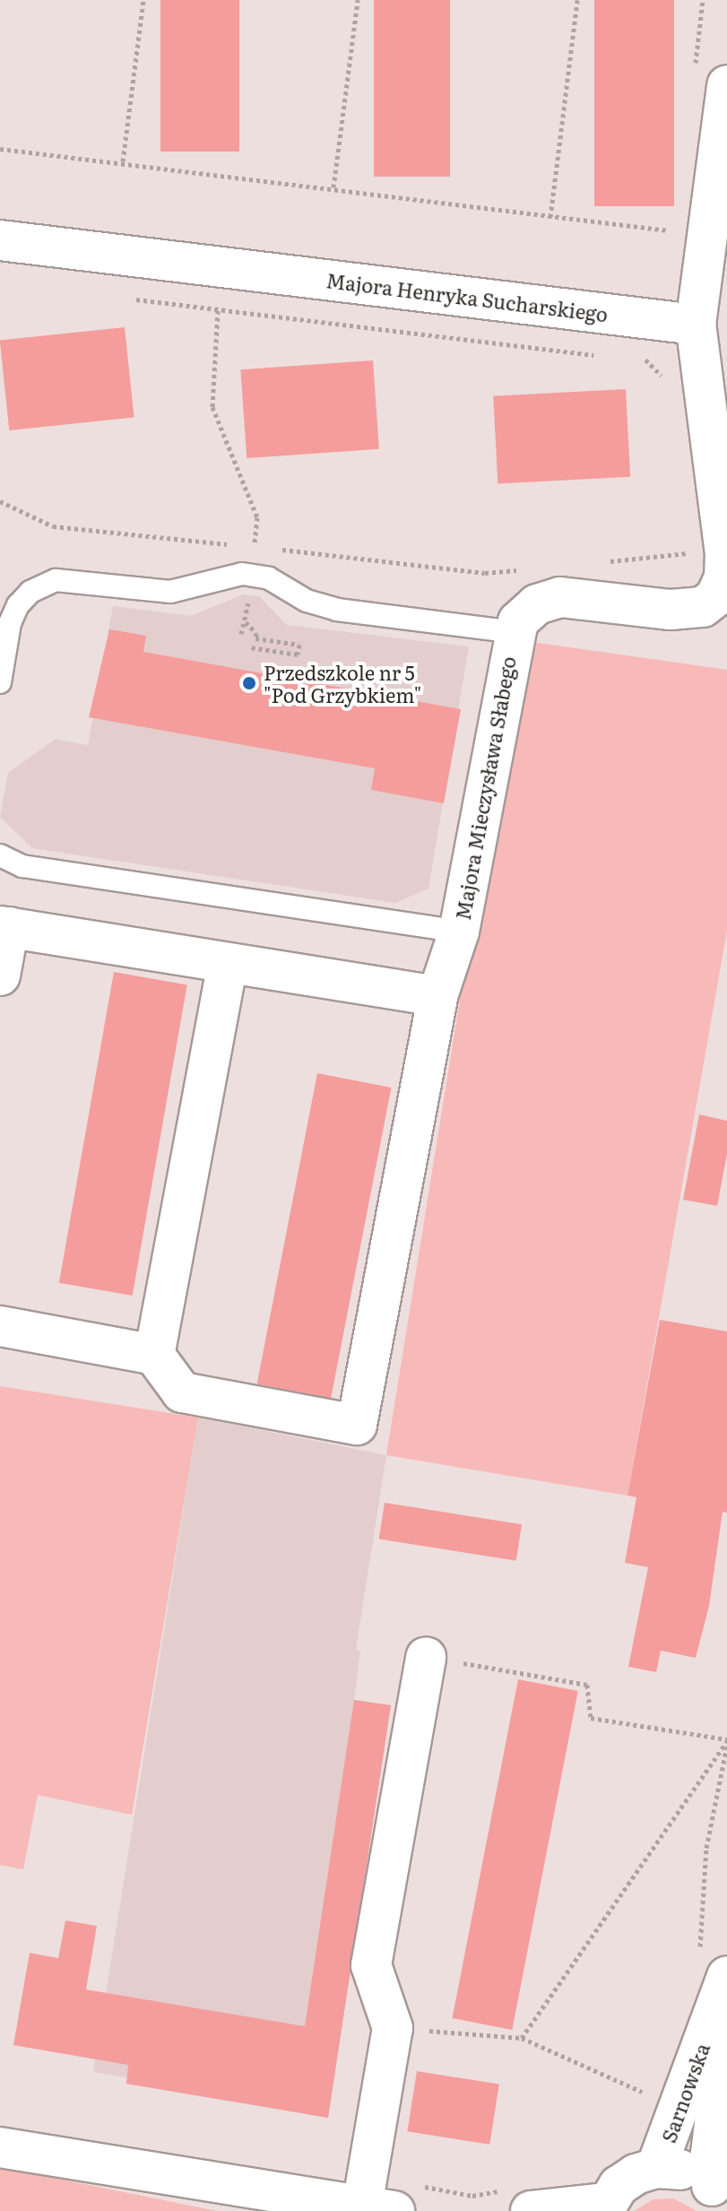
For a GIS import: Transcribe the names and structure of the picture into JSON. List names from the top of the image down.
{
  "streets": {
    "street": ["Majora Henryka Sucharskiego", "Majora Mieczysława Słabego", "Sarnowska"]
  },
  "crossings": [
    ["Majora Henryka Sucharskiego", "Majora Mieczysława Słabego"]
  ],
  "places": ["Przedszkole nr 5 \"Pod Grzybkiem\""]
}
